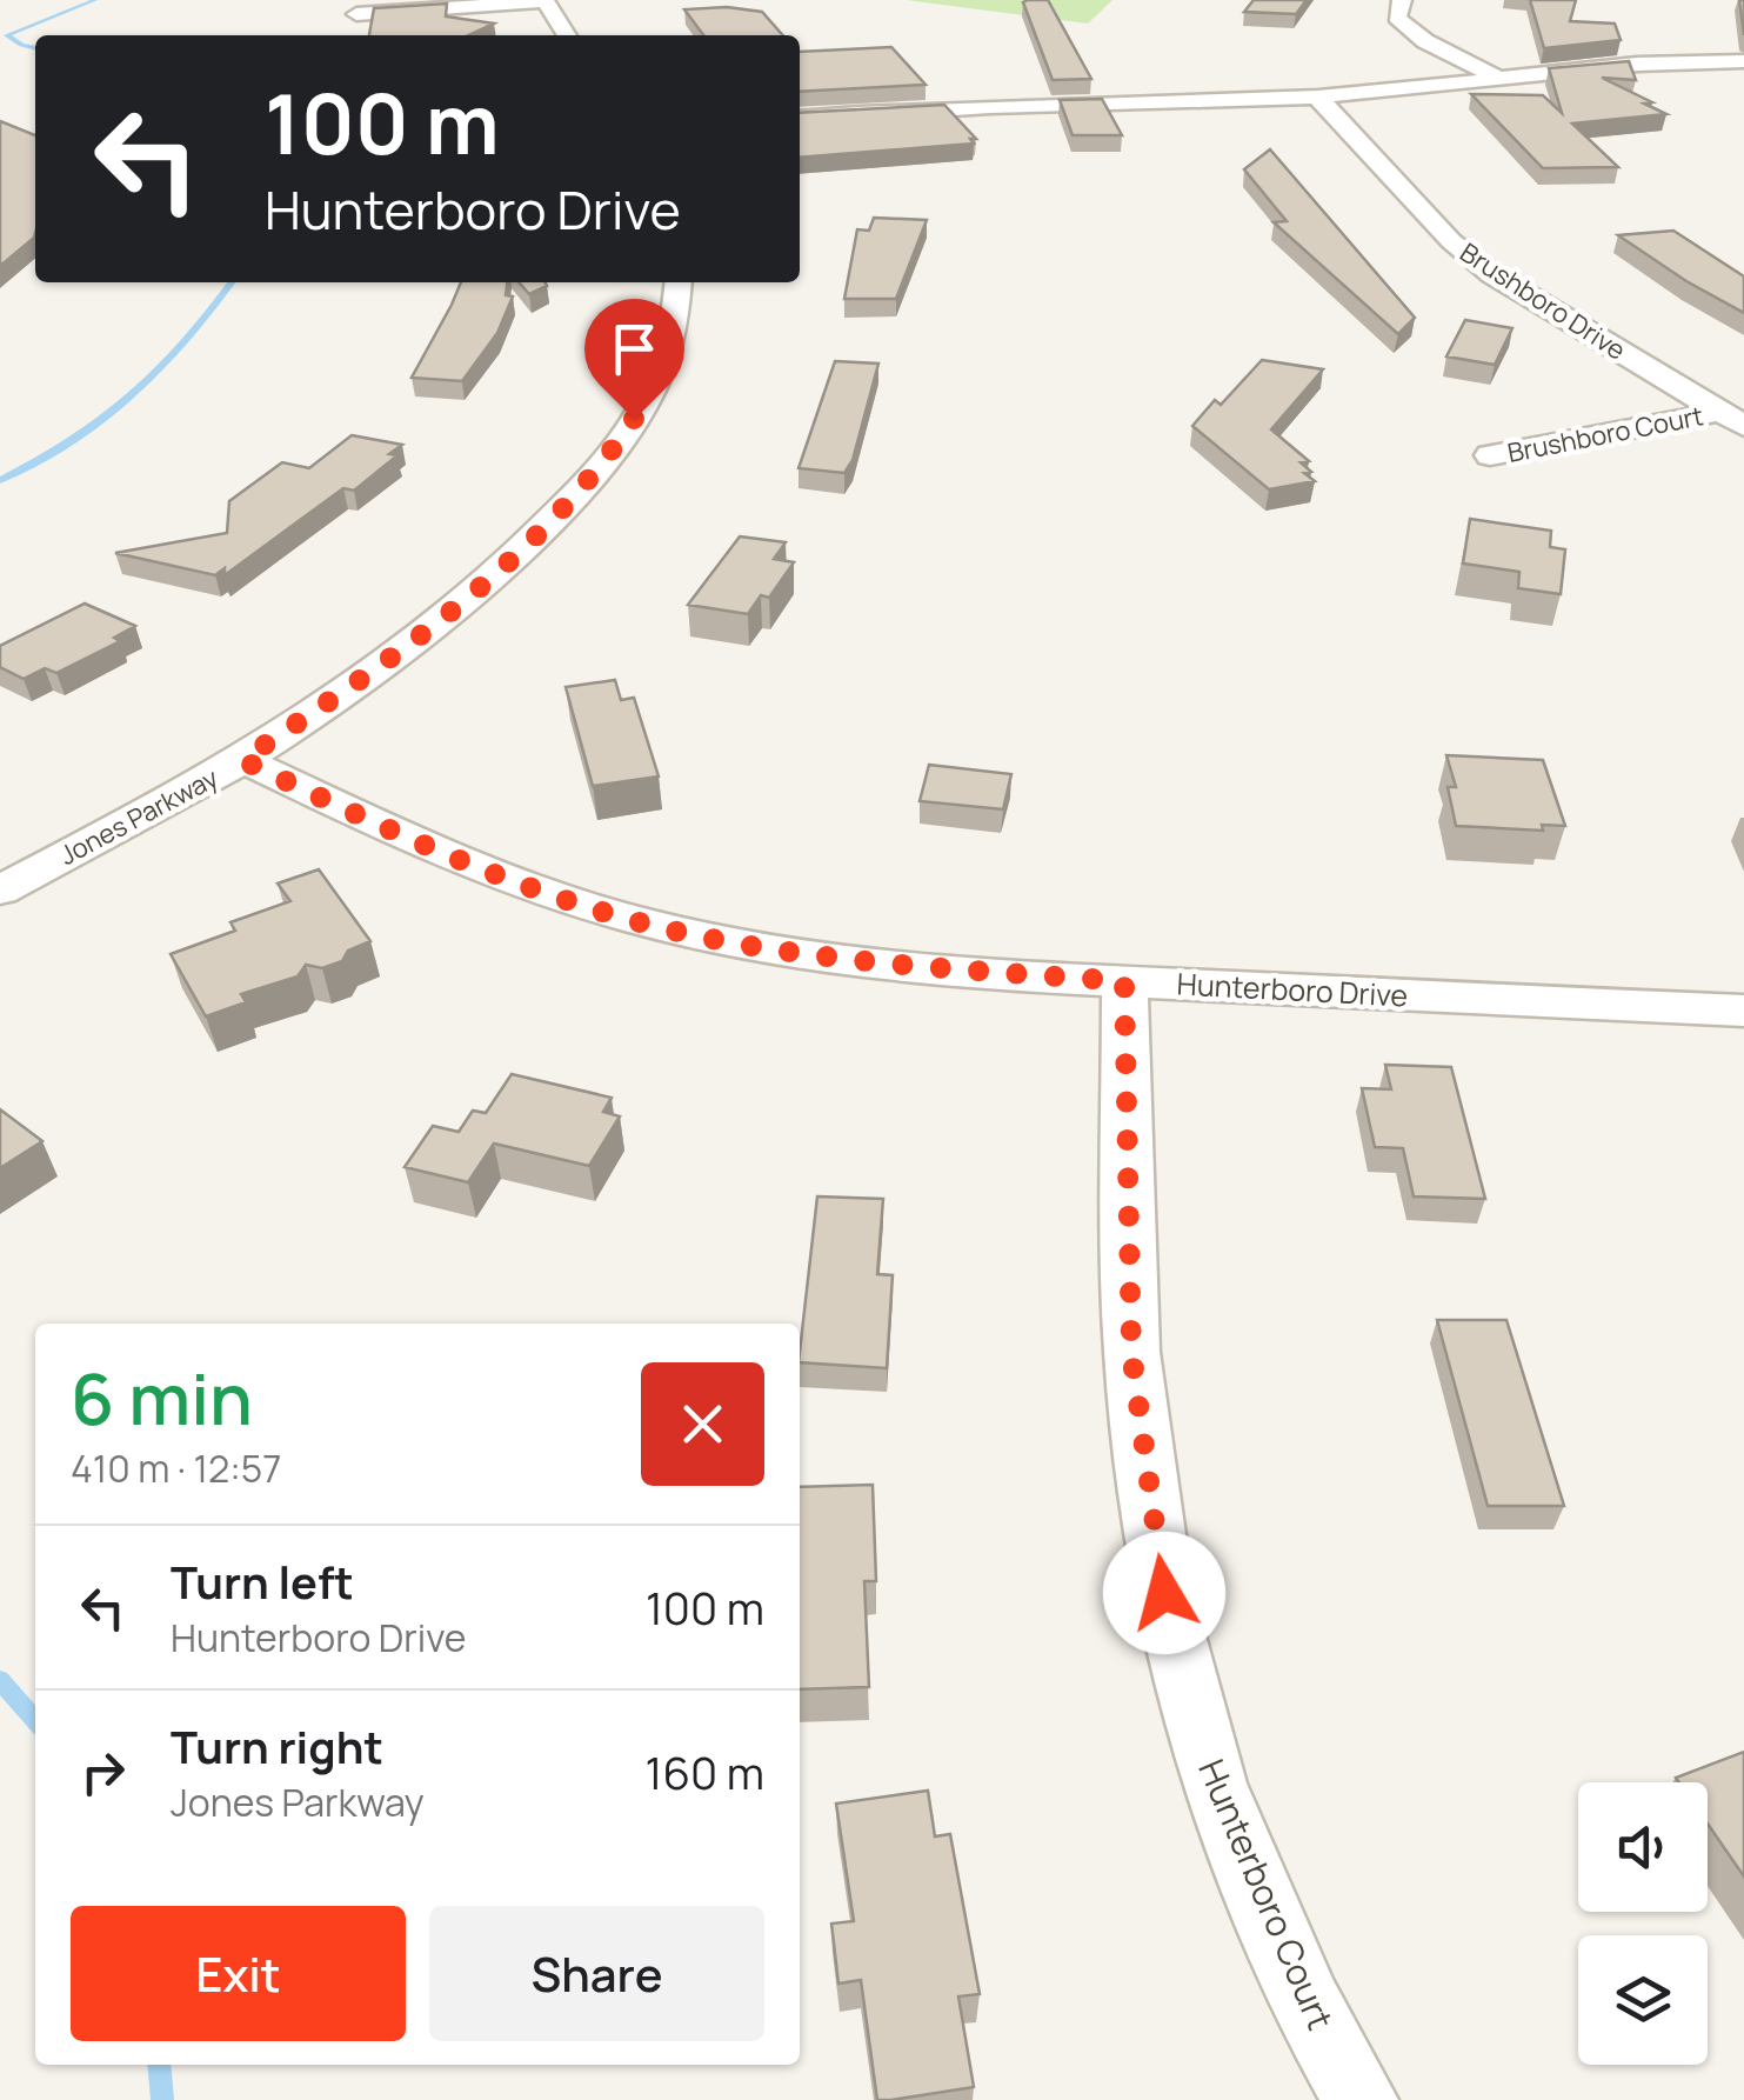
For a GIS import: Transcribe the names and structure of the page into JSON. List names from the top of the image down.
{
  "streets": {
    "street": [
      "Brushboro Drive",
      "Brushboro Court",
      "Jones Parkway",
      "Hunterboro Drive",
      "Hunterboro Court"
    ]
  },
  "crossings": [
    ["Brushboro Drive", "Brushboro Court"],
    ["Jones Parkway", "Hunterboro Drive"],
    ["Hunterboro Drive", "Hunterboro Court"]
  ],
  "page": {
    "turn": ["100 m", "Hunterboro Drive"],
    "heading": ["6 min", "410 m · 12:57"],
    "list": [
      {
        "name": "Turn left",
        "note": "Hunterboro Drive",
        "value": "100 m"
      },
      {
        "name": "Turn right",
        "note": "Jones Parkway",
        "value": "160 m"
      }
    ],
    "buttons": ["Exit", "Share"]
  }
}
